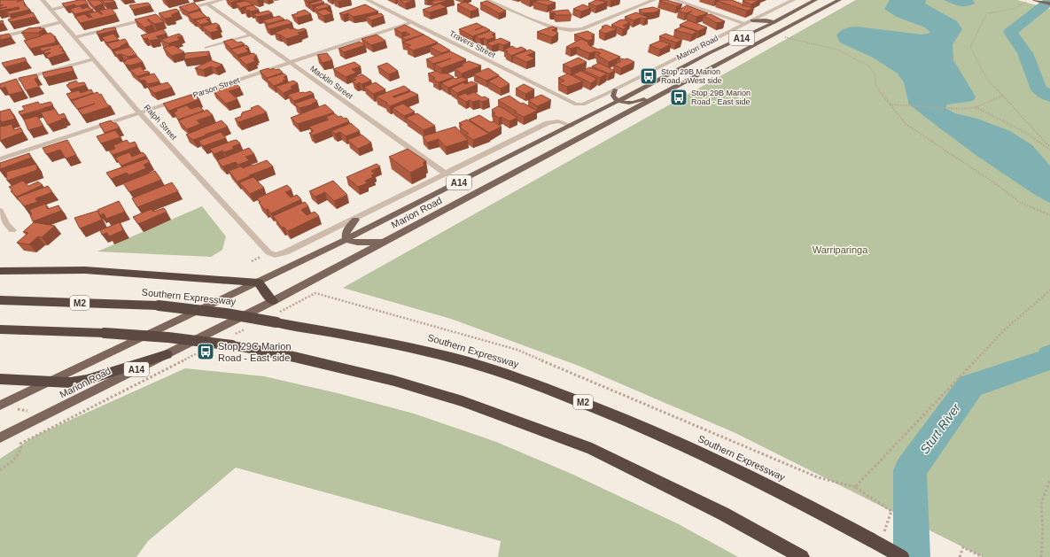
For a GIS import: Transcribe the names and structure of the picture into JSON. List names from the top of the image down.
{
  "streets": {
    "highway": ["Southern Expressway", "M2"],
    "main road": ["A14", "Marion Road"],
    "street": [
      "Travers Street",
      "Macklin Street",
      "Parson Street",
      "Ralph Street"
    ]
  },
  "crossings": [
    ["Travers Street", "Marion Road"],
    ["Travers Street", "Parson Street"],
    ["Macklin Street", "Parson Street"],
    ["Parson Street", "Ralph Street"]
  ],
  "water": ["Sturt River"],
  "parks": ["Warriparinga"],
  "places": {
    "bus stop": ["Stop 29B Marion Road - West side", "Stop 29B Marion Road - East side", "Stop 29C Marion Road - East side"]
  }
}
